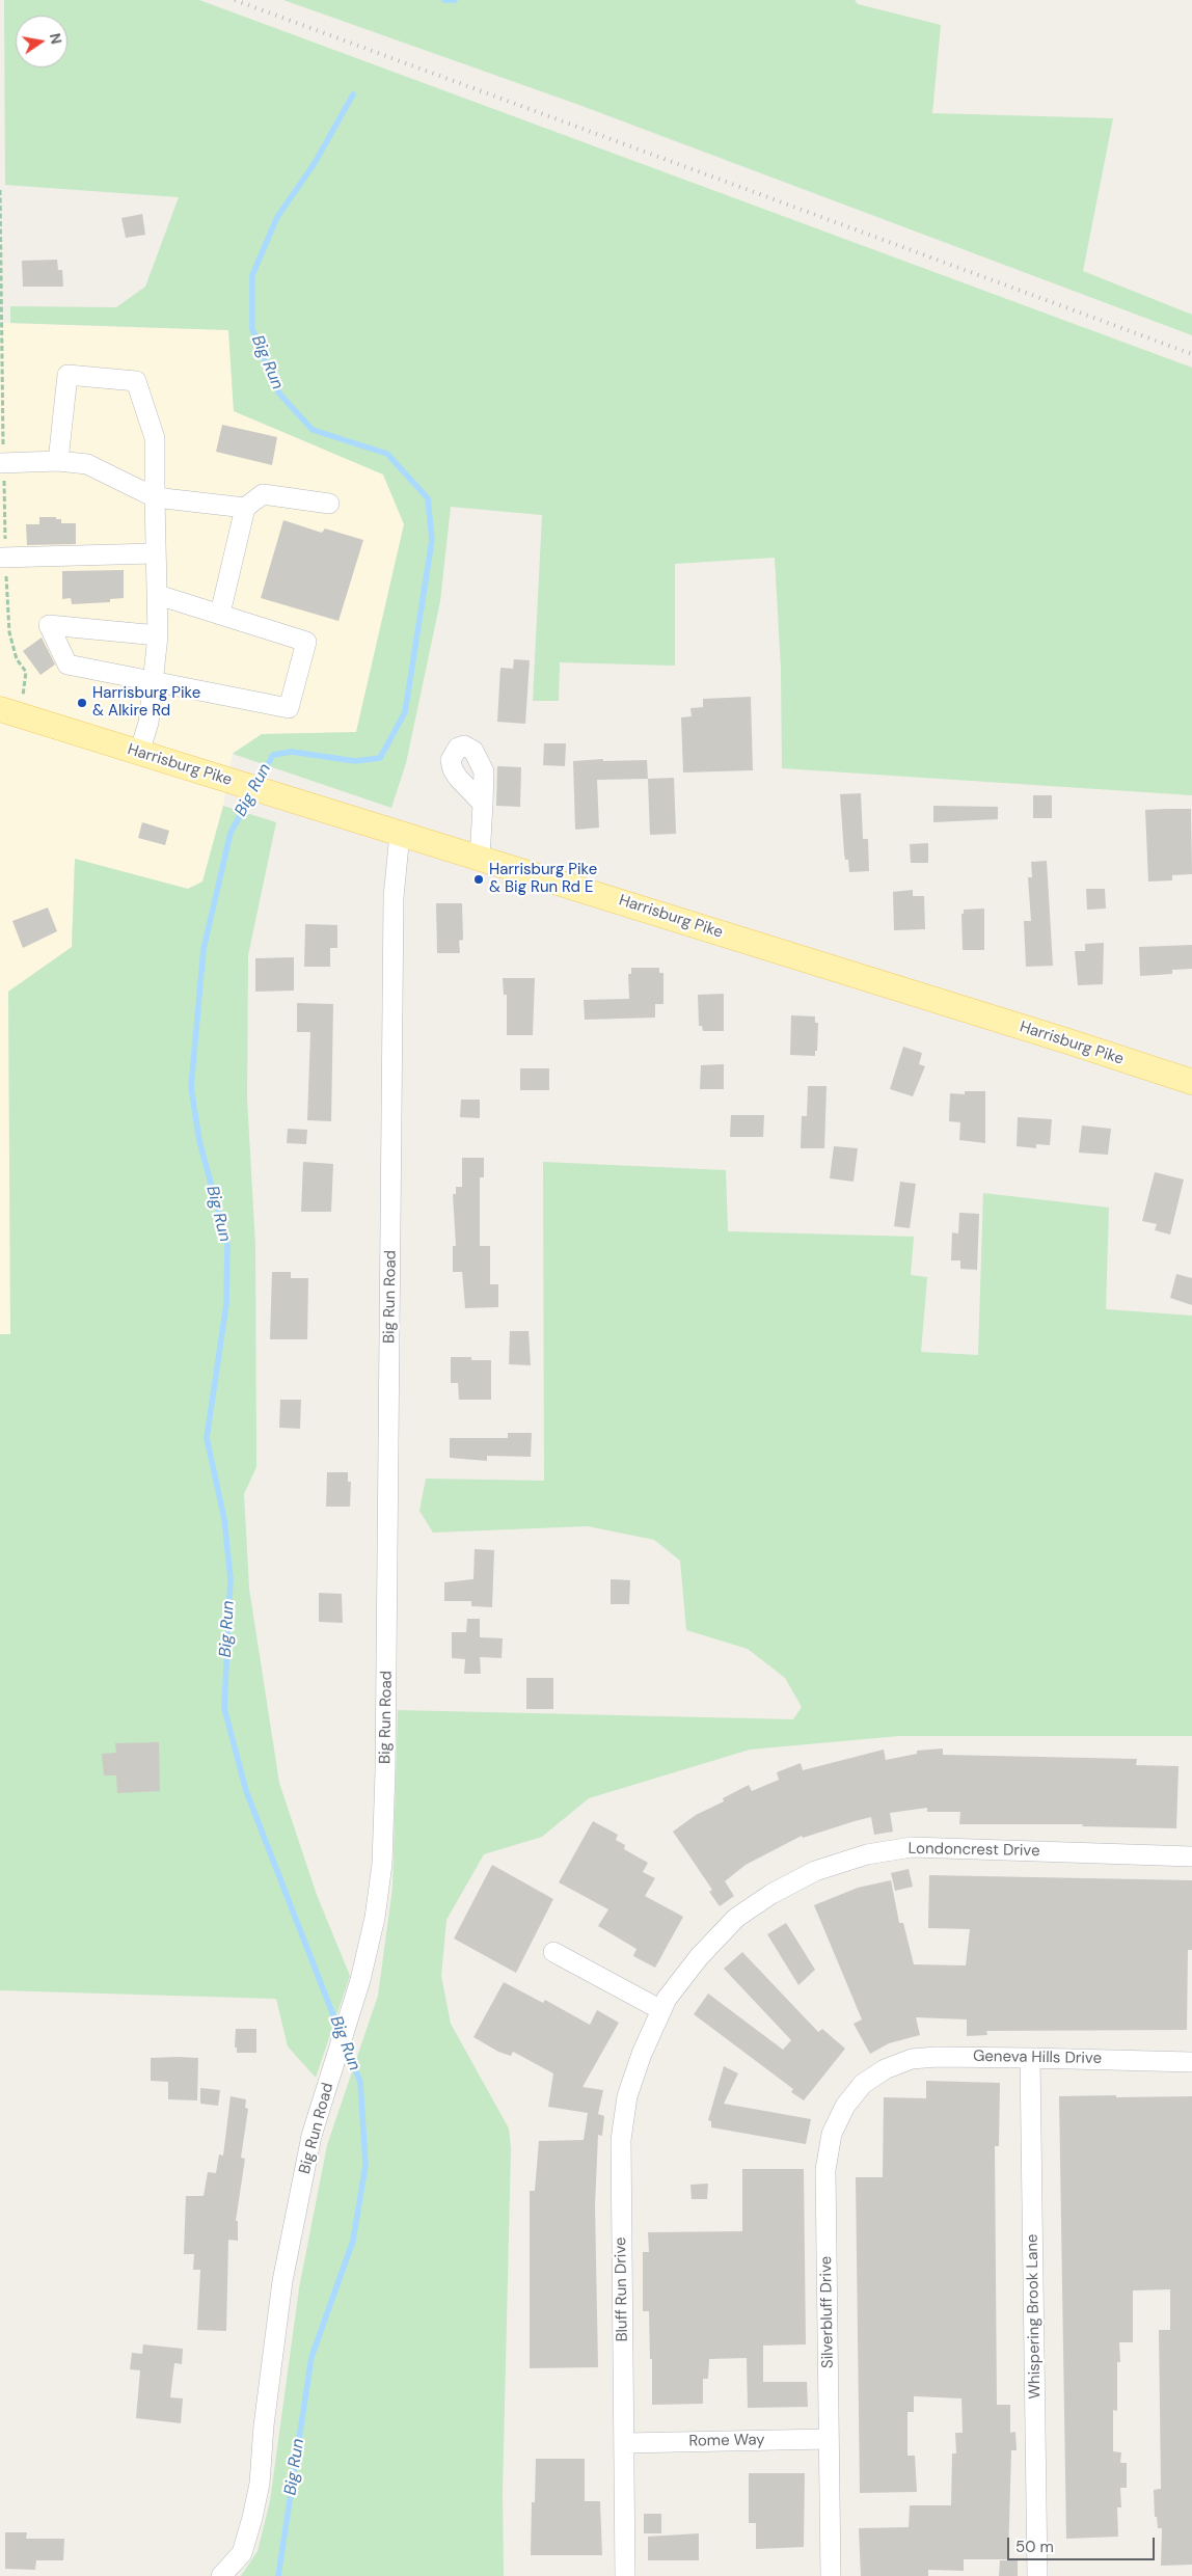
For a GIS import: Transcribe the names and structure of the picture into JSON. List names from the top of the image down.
{
  "streets": {
    "main road": ["Harrisburg Pike"],
    "street": [
      "Big Run Road",
      "Londoncrest Drive",
      "Geneva Hills Drive",
      "Bluff Run Drive",
      "Silverbluff Drive",
      "Whispering Brook Lane",
      "Rome Way"
    ]
  },
  "crossings": [
    ["Harrisburg Pike", "Big Run Road"],
    ["Londoncrest Drive", "Bluff Run Drive"],
    ["Geneva Hills Drive", "Silverbluff Drive"],
    ["Geneva Hills Drive", "Whispering Brook Lane"],
    ["Bluff Run Drive", "Rome Way"],
    ["Silverbluff Drive", "Rome Way"]
  ],
  "water": ["Big Run"],
  "places": ["Harrisburg Pike & Alkire Rd", "Harrisburg Pike & Big Run Rd E"],
  "scale_bar": "50 m",
  "north": "right"
}
